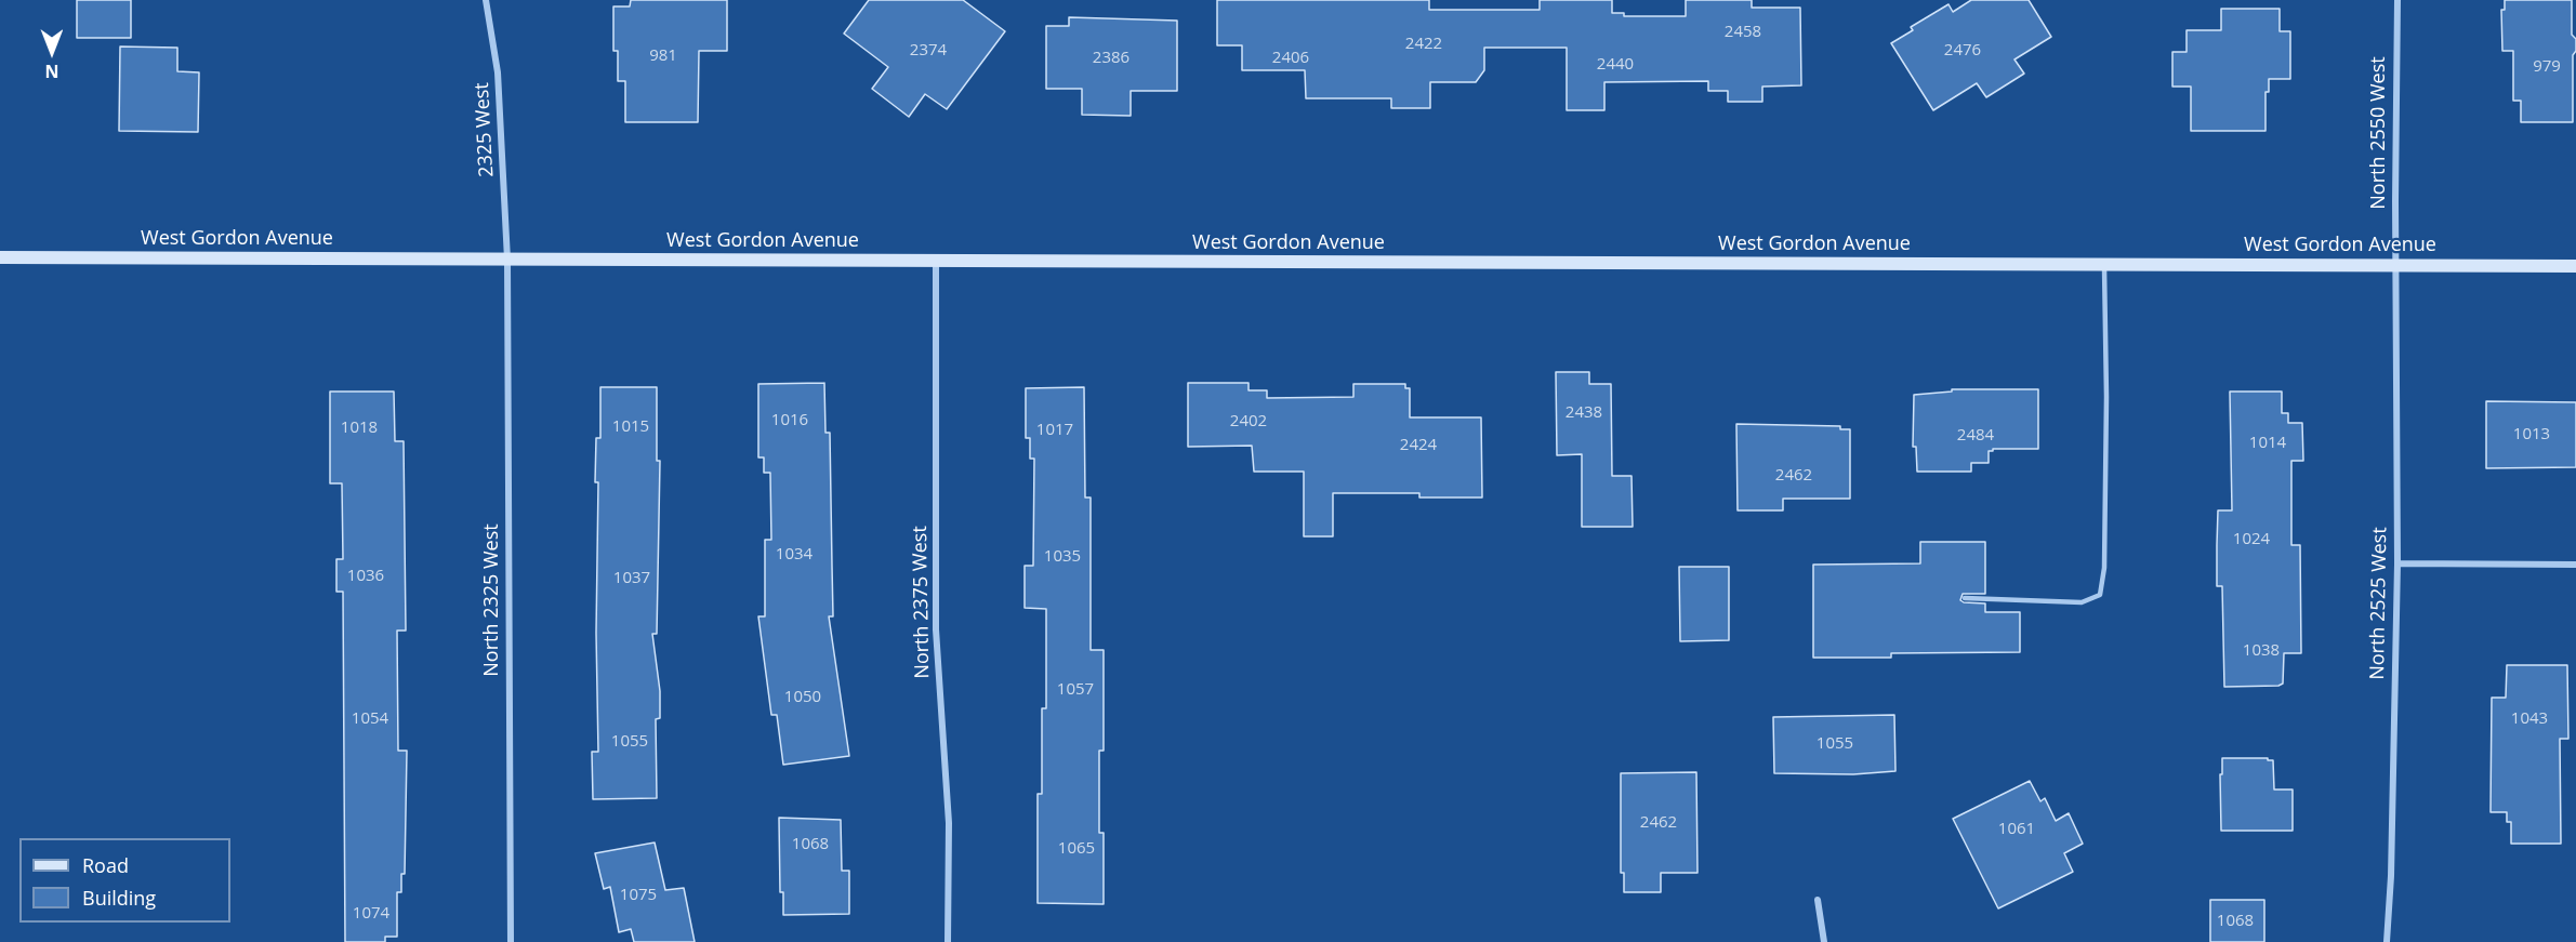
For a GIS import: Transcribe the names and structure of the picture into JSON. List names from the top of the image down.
{
  "streets": {
    "main road": ["West Gordon Avenue"],
    "street": [
      "2325 West",
      "North 2550 West",
      "North 2325 West",
      "North 2375 West",
      "North 2525 West"
    ]
  },
  "crossings": [
    ["2325 West", "West Gordon Avenue"],
    ["2325 West", "North 2325 West"],
    ["North 2550 West", "West Gordon Avenue"],
    ["North 2550 West", "North 2525 West"],
    ["West Gordon Avenue", "North 2325 West"],
    ["West Gordon Avenue", "North 2375 West"],
    ["West Gordon Avenue", "North 2525 West"]
  ],
  "house_numbers": [
    "2458",
    "2422",
    "2374",
    "2476",
    "981",
    "2386",
    "2406",
    "2440",
    "979",
    "2438",
    "1016",
    "2402",
    "1015",
    "1018",
    "1017",
    "1013",
    "2484",
    "1014",
    "2424",
    "2462",
    "1024",
    "1034",
    "1035",
    "1036",
    "1037",
    "1038",
    "1057",
    "1050",
    "1054",
    "1043",
    "1055",
    "1055",
    "2462",
    "1061",
    "1068",
    "1065",
    "1075",
    "1074",
    "1068"
  ],
  "legend": ["Road", "Building"],
  "north": "bottom"
}
